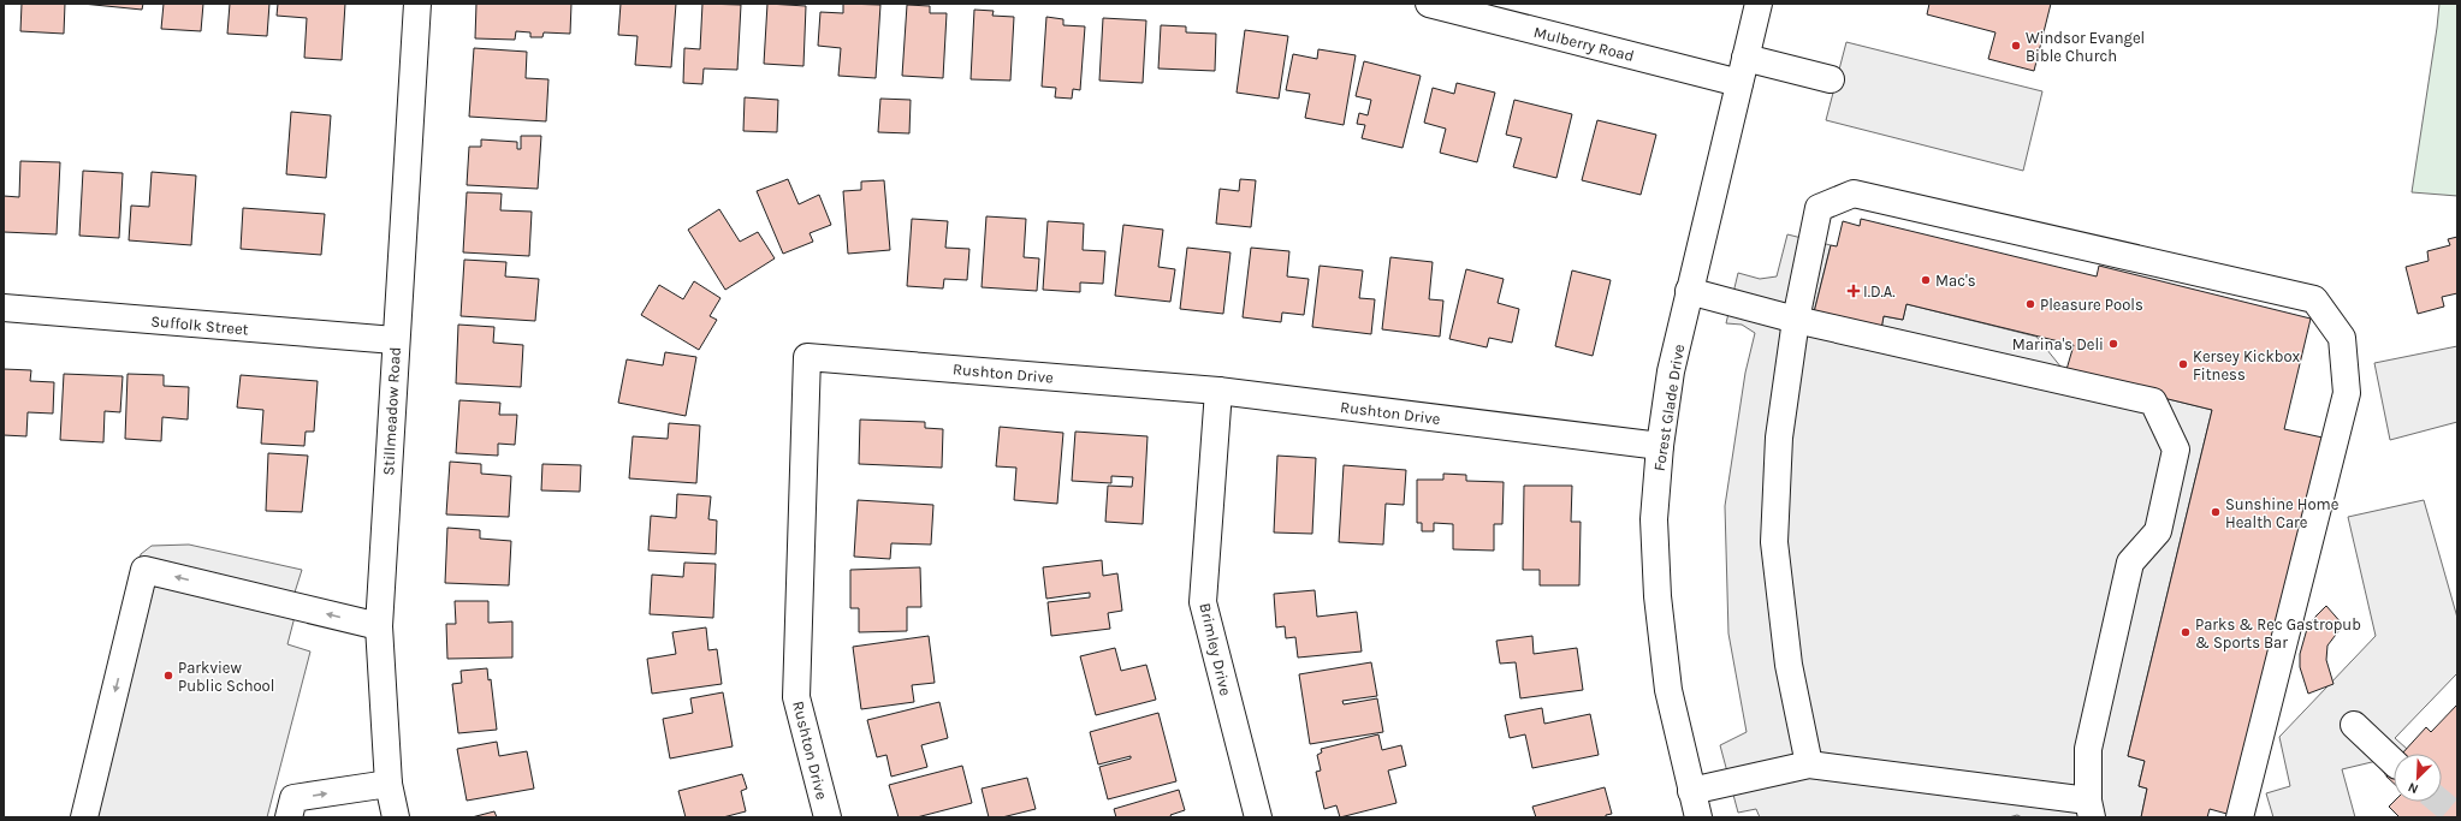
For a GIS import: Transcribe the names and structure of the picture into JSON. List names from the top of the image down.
{
  "streets": {
    "street": [
      "Mulberry Road",
      "Suffolk Street",
      "Rushton Drive",
      "Forest Glade Drive",
      "Stillmeadow Road",
      "Brimley Drive"
    ]
  },
  "crossings": [
    ["Mulberry Road", "Forest Glade Drive"],
    ["Suffolk Street", "Stillmeadow Road"],
    ["Rushton Drive", "Forest Glade Drive"],
    ["Rushton Drive", "Brimley Drive"]
  ],
  "places": {
    "other": [
      "Windsor Evangel Bible Church",
      "Mac's",
      "Pleasure Pools",
      "Marina's Deli",
      "Kersey Kickbox Fitness",
      "Sunshine Home Health Care",
      "Parks & Rec Gastropub & Sports Bar",
      "Parkview Public School"
    ],
    "health": ["I.D.A."]
  },
  "north": "bottom left"
}
